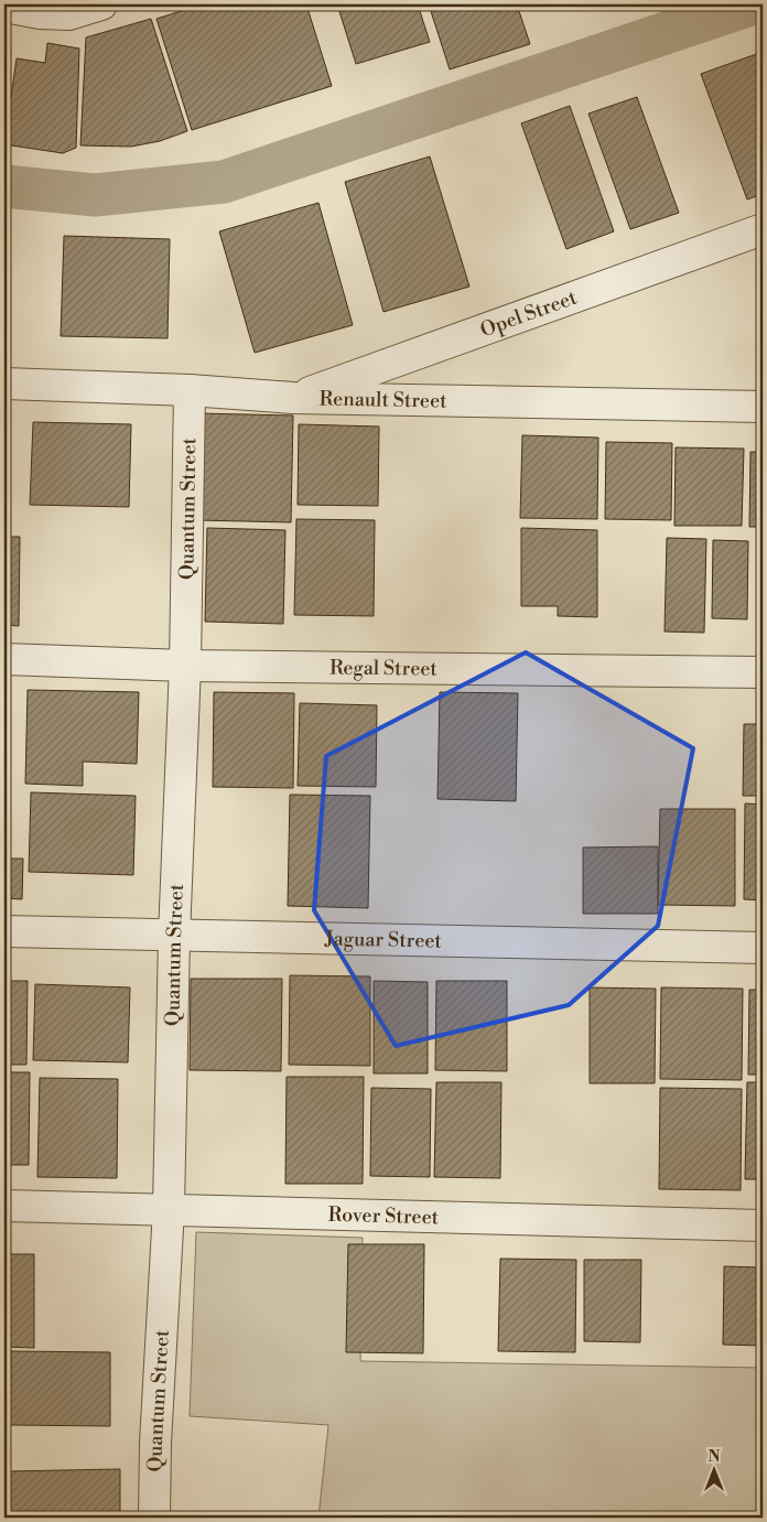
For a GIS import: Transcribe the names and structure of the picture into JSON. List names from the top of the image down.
{
  "streets": {
    "street": [
      "Opel Street",
      "Renault Street",
      "Quantum Street",
      "Regal Street",
      "Jaguar Street",
      "Rover Street"
    ]
  },
  "crossings": [
    ["Opel Street", "Renault Street"],
    ["Renault Street", "Quantum Street"],
    ["Quantum Street", "Regal Street"],
    ["Quantum Street", "Jaguar Street"],
    ["Quantum Street", "Rover Street"]
  ],
  "north": "top"
}
